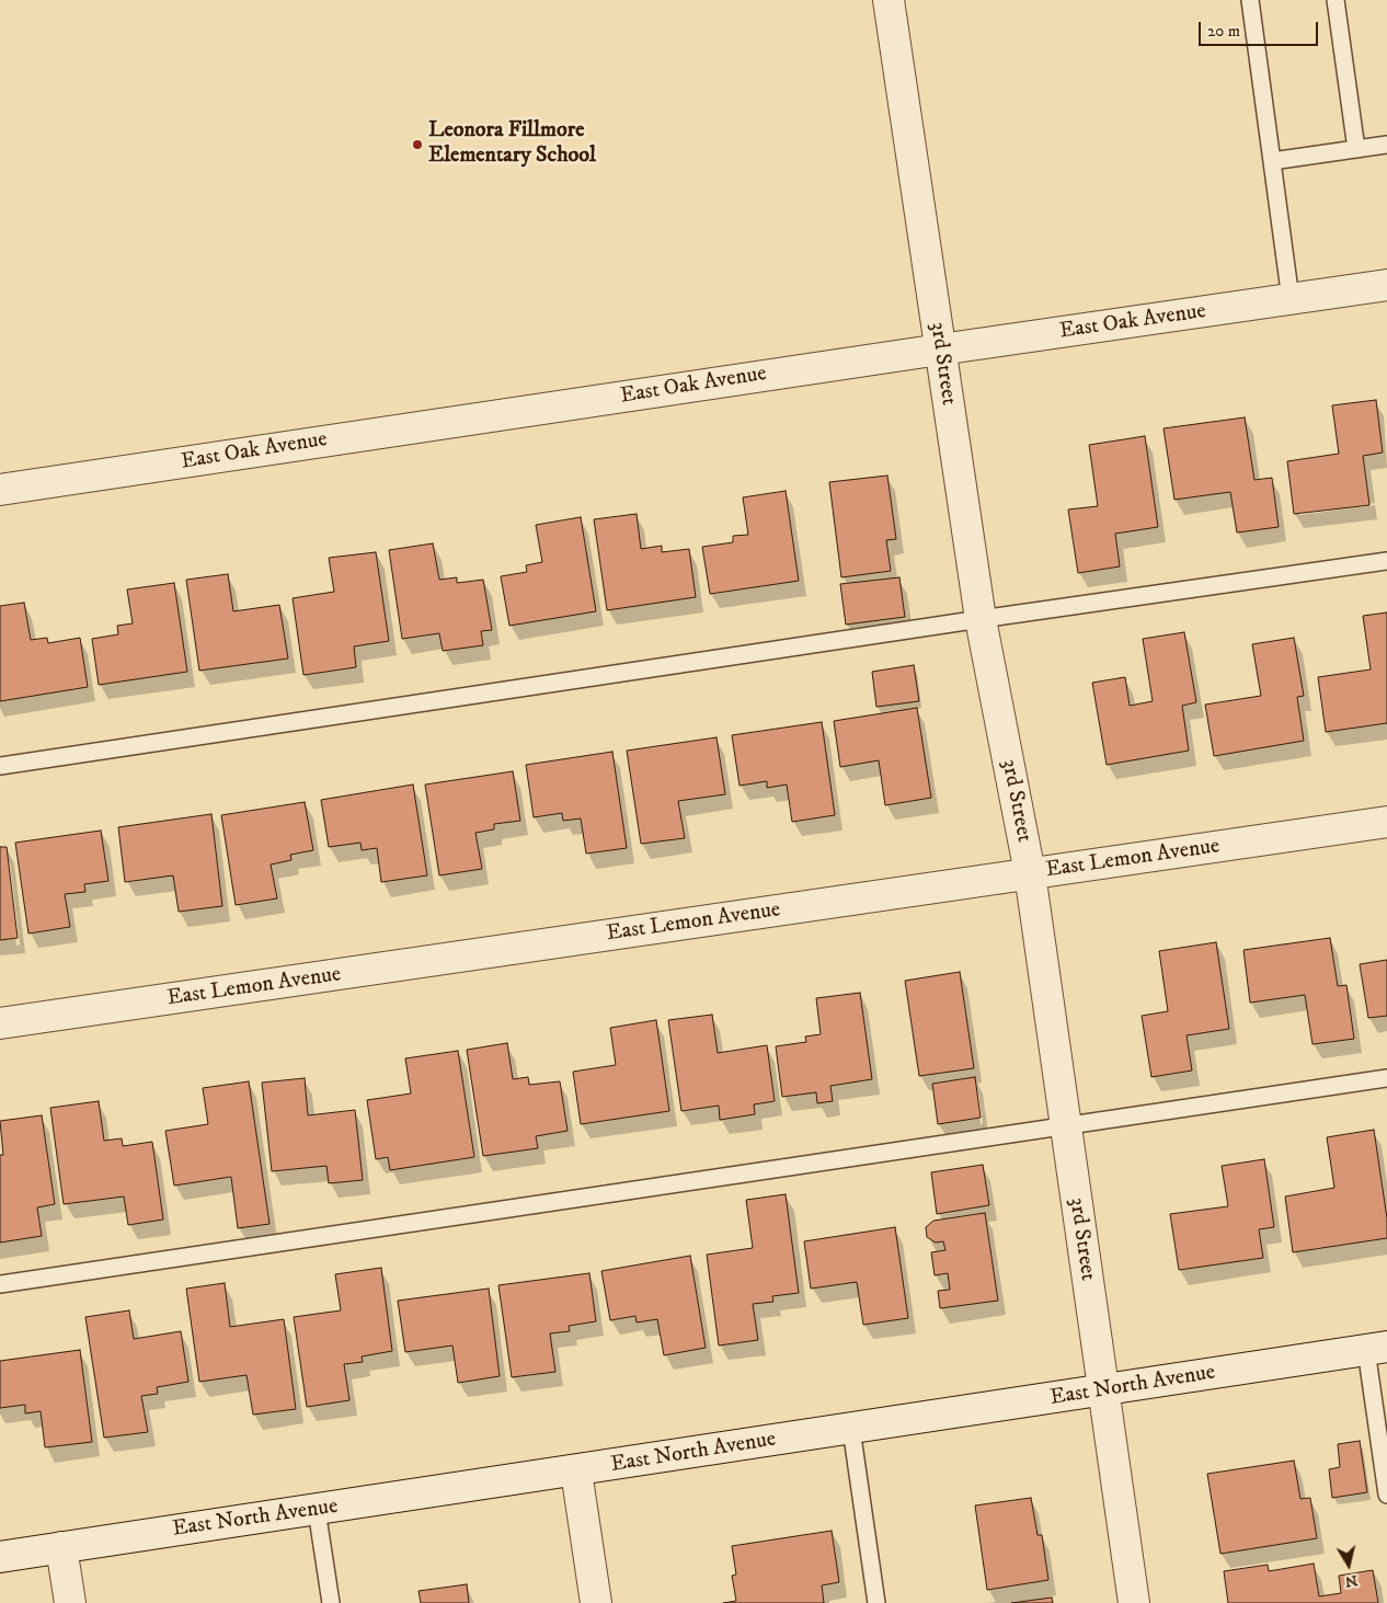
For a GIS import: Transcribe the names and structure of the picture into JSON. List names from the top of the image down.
{
  "streets": {
    "street": [
      "East Oak Avenue",
      "3rd Street",
      "East Lemon Avenue",
      "East North Avenue"
    ]
  },
  "crossings": [
    ["East Oak Avenue", "3rd Street"],
    ["3rd Street", "East Lemon Avenue"],
    ["3rd Street", "East North Avenue"]
  ],
  "places": ["Leonora Fillmore Elementary School"],
  "scale_bar": "20 m",
  "north": "bottom"
}
